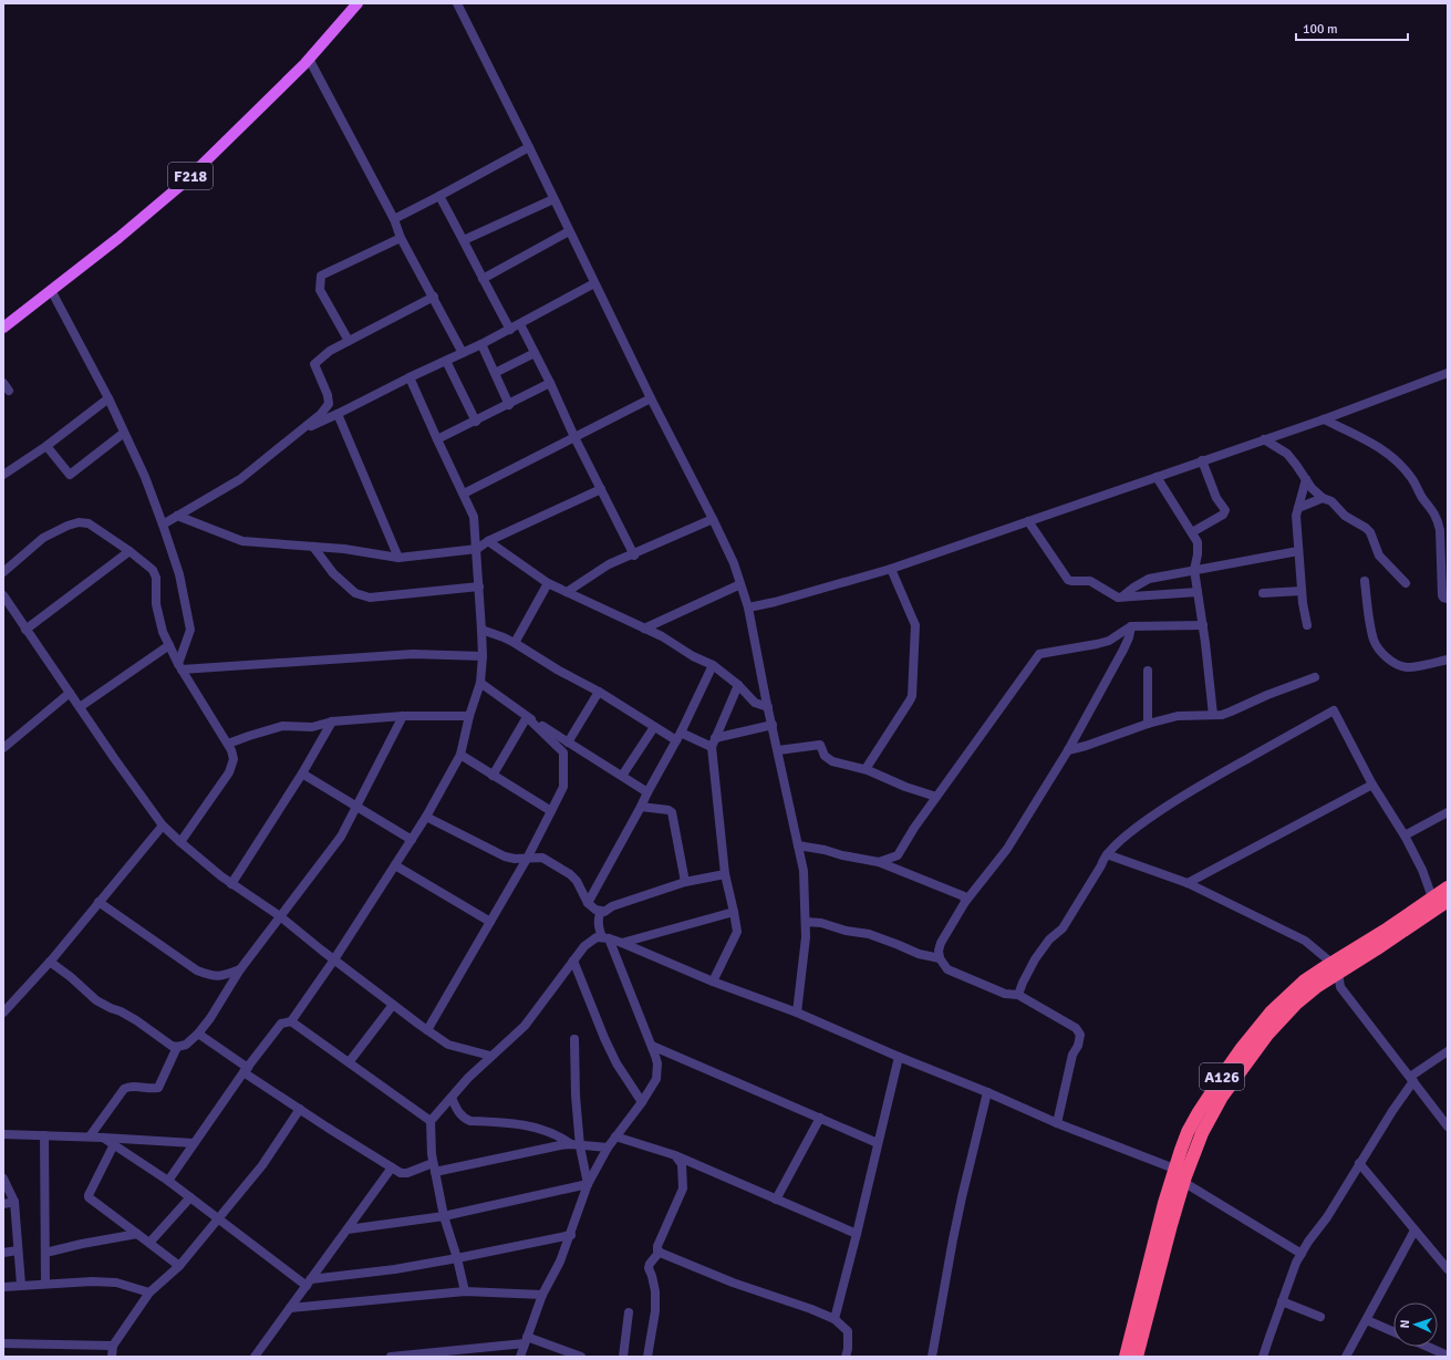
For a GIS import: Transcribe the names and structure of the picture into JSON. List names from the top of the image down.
{
  "streets": {
    "highway": ["A126"],
    "main road": ["F218"]
  },
  "scale_bar": "100 m",
  "north": "left"
}
